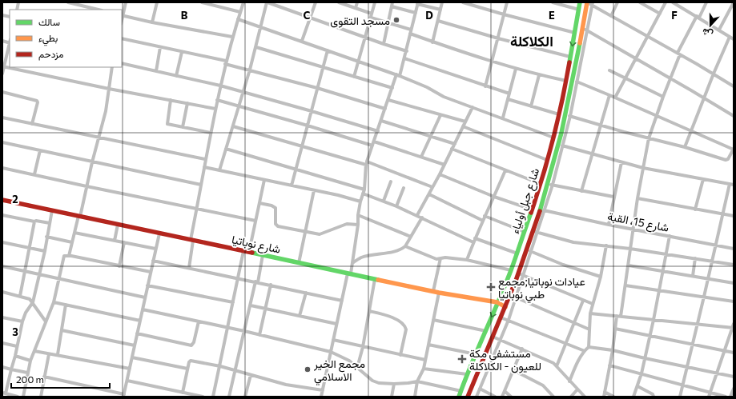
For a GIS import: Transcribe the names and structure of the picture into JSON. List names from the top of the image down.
{
  "streets": {
    "main road": ["شارع جبل أولياء", "شارع نوباتيا"],
    "street": ["شارع 15، القبة"]
  },
  "crossings": [
    ["شارع جبل أولياء", "شارع 15، القبة"],
    ["شارع جبل أولياء", "شارع نوباتيا"]
  ],
  "districts": ["الكلاكلة"],
  "places": {
    "other": ["مسجد التقوى", "مجمع الخير الاسلامي"],
    "health": ["عيادات نوباتيا;مجمع طبي نوباتيا", "مستشفى مكة للعيون - الكلاكلة"]
  },
  "legend": ["سالك", "بطيء", "مزدحم"],
  "scale_bar": "200 m",
  "north": "bottom",
  "grid": {
    "columns": [
      "B",
      "C",
      "D",
      "E",
      "F"
    ],
    "rows": ["2", "3"]
  }
}
